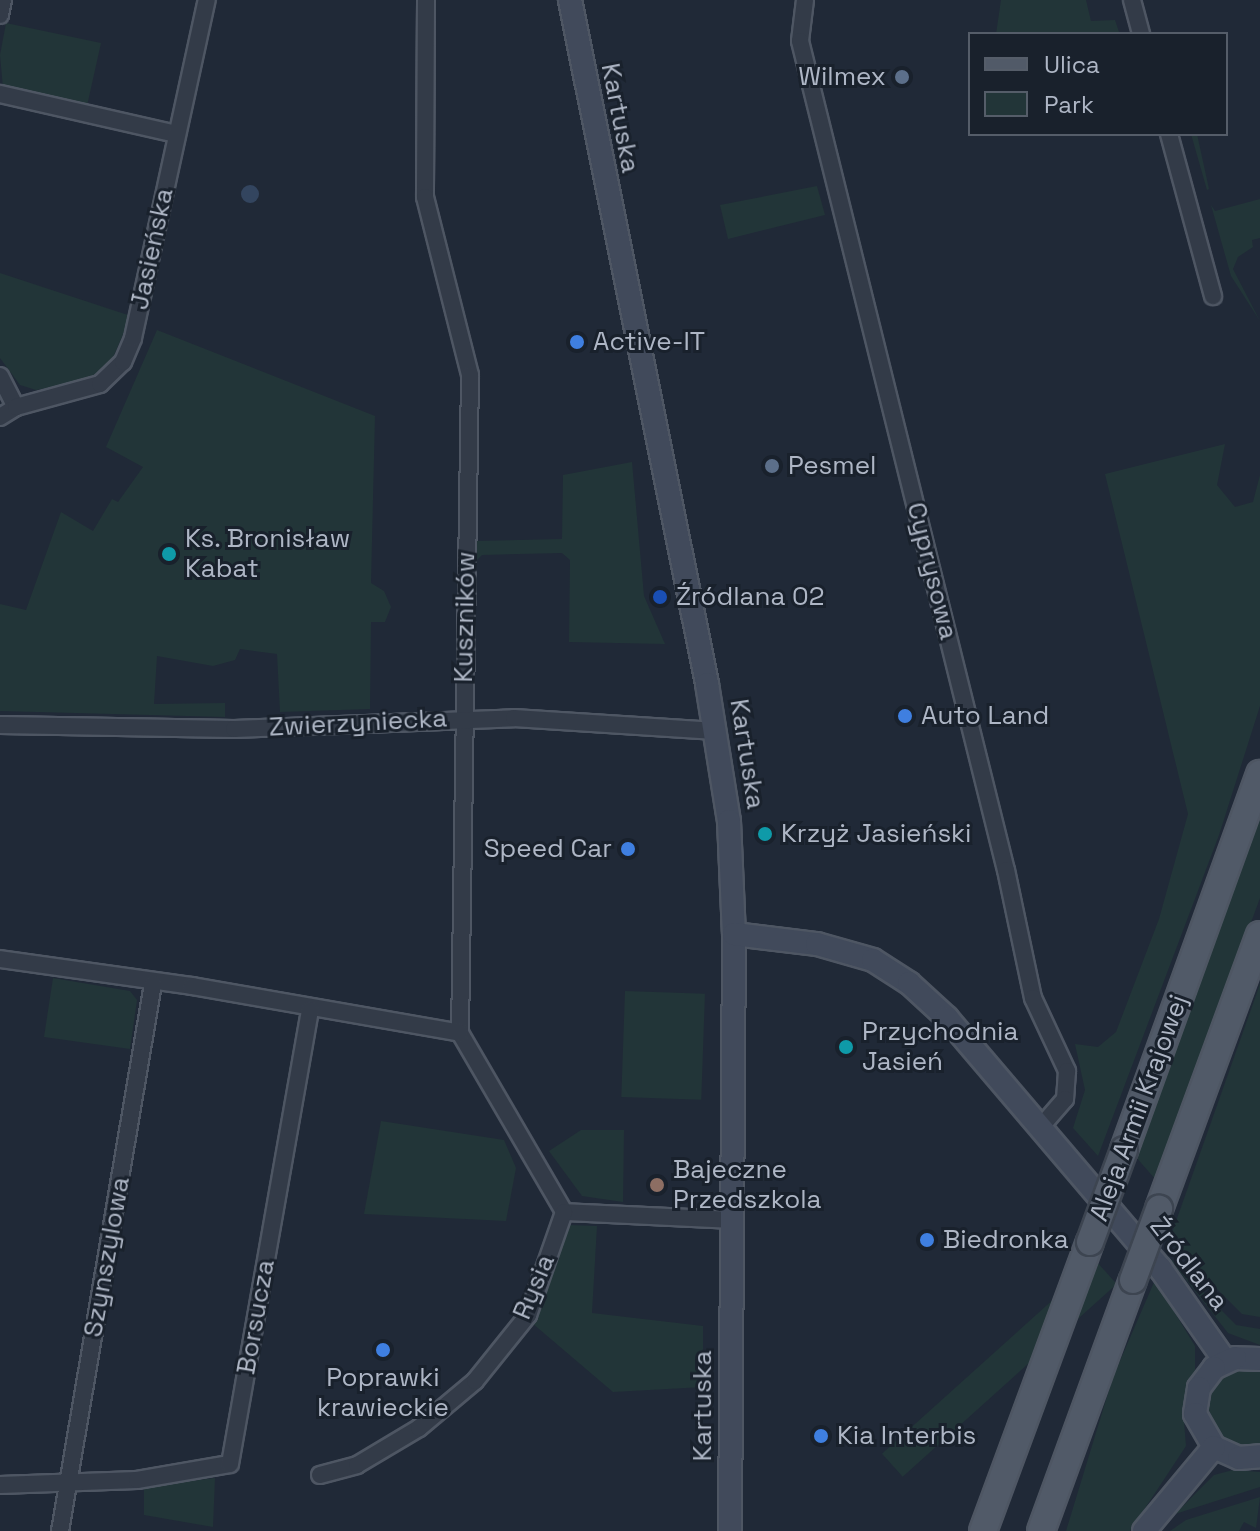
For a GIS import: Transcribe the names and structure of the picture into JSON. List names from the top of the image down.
{
  "streets": {
    "main road": ["Aleja Armii Krajowej"],
    "street": [
      "Kartuska",
      "Jasieńska",
      "Cyprysowa",
      "Kuszników",
      "Zwierzyniecka",
      "Szynszylowa",
      "Źródlana",
      "Rysia",
      "Borsucza"
    ]
  },
  "crossings": [
    ["Kartuska", "Zwierzyniecka"],
    ["Kartuska", "Źródlana"],
    ["Cyprysowa", "Źródlana"],
    ["Kuszników", "Zwierzyniecka"],
    ["Szynszylowa", "Borsucza"]
  ],
  "places": [
    "Wilmex",
    "Active-IT",
    "Pesmel",
    "Ks. Bronisław Kabat",
    "Źródlana 02",
    "Auto Land",
    "Krzyż Jasieński",
    "Speed Car",
    "Przychodnia Jasień",
    "Bajeczne Przedszkola",
    "Biedronka",
    "Poprawki krawieckie",
    "Kia Interbis"
  ],
  "legend": ["Ulica", "Park"]
}
